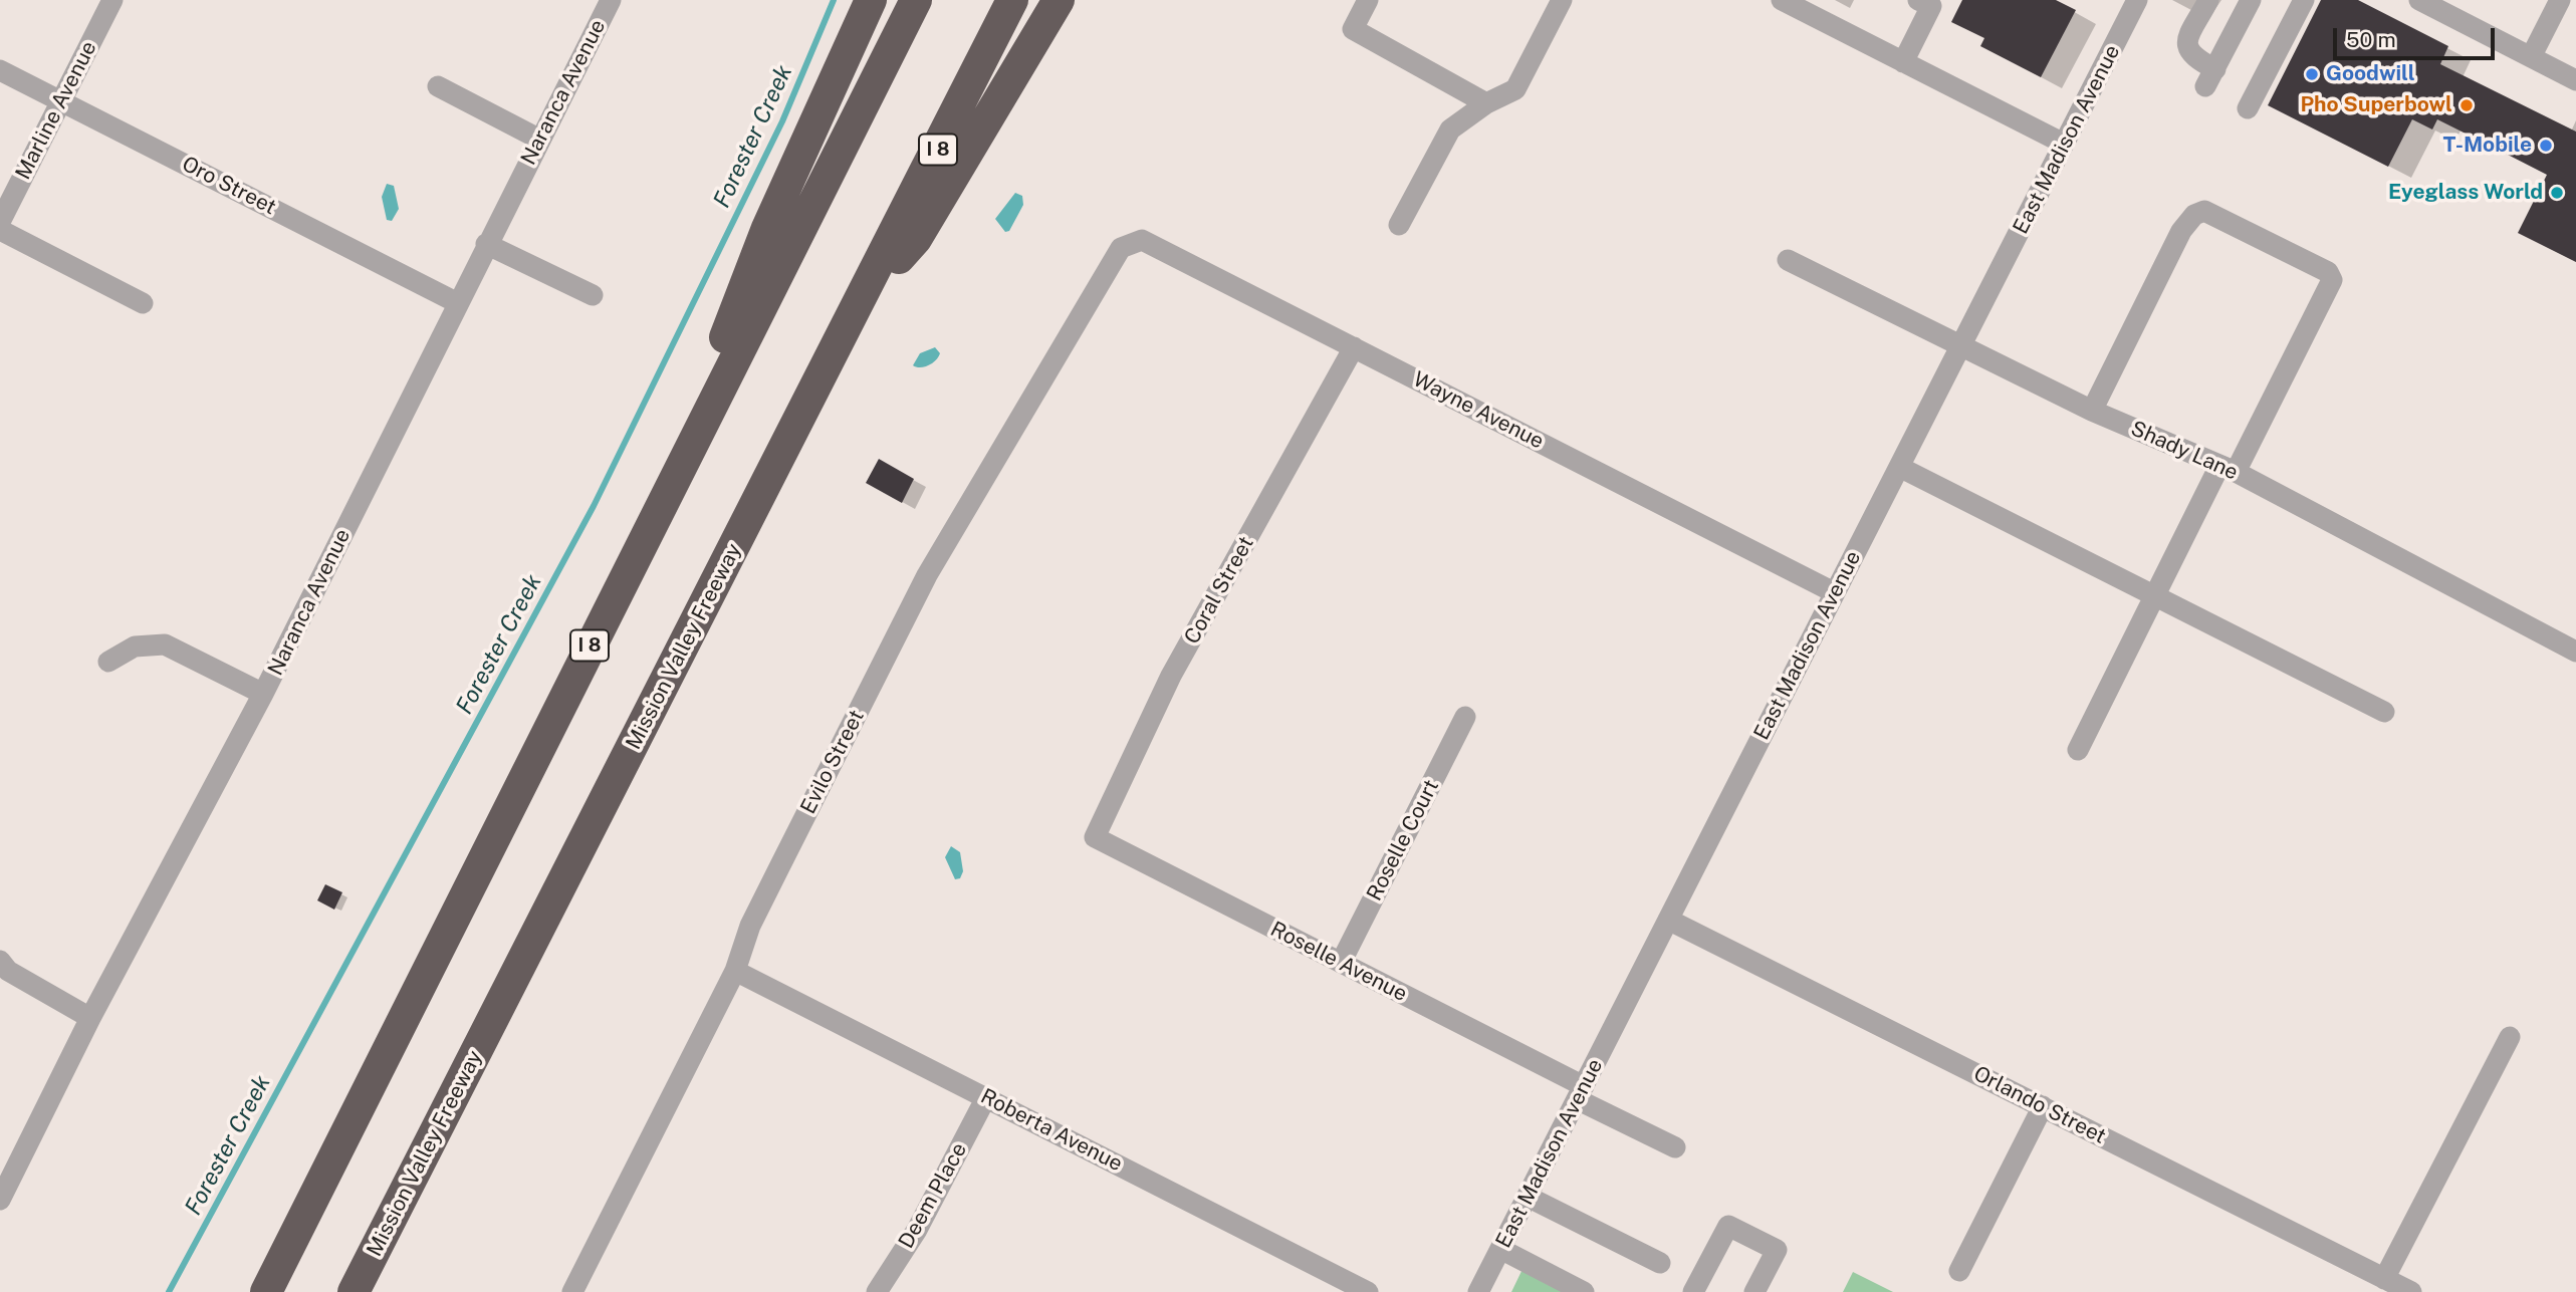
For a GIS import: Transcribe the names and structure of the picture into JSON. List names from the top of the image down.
{
  "streets": {
    "highway": ["I 8", "Mission Valley Freeway"],
    "street": [
      "Naranca Avenue",
      "Marline Avenue",
      "East Madison Avenue",
      "Oro Street",
      "Wayne Avenue",
      "Shady Lane",
      "Coral Street",
      "Evilo Street",
      "Roselle Court",
      "Roselle Avenue",
      "Orlando Street",
      "Roberta Avenue",
      "Deem Place"
    ]
  },
  "crossings": [
    ["Naranca Avenue", "Oro Street"],
    ["Marline Avenue", "Oro Street"],
    ["East Madison Avenue", "Wayne Avenue"],
    ["East Madison Avenue", "Shady Lane"],
    ["East Madison Avenue", "Roselle Avenue"],
    ["East Madison Avenue", "Orlando Street"],
    ["Wayne Avenue", "Coral Street"],
    ["Wayne Avenue", "Evilo Street"],
    ["Coral Street", "Roselle Avenue"],
    ["Evilo Street", "Roberta Avenue"],
    ["Roselle Court", "Roselle Avenue"],
    ["Roberta Avenue", "Deem Place"]
  ],
  "water": ["Forester Creek"],
  "places": [
    "Goodwill",
    "Pho Superbowl",
    "T-Mobile",
    "Eyeglass World"
  ],
  "scale_bar": "50 m"
}
